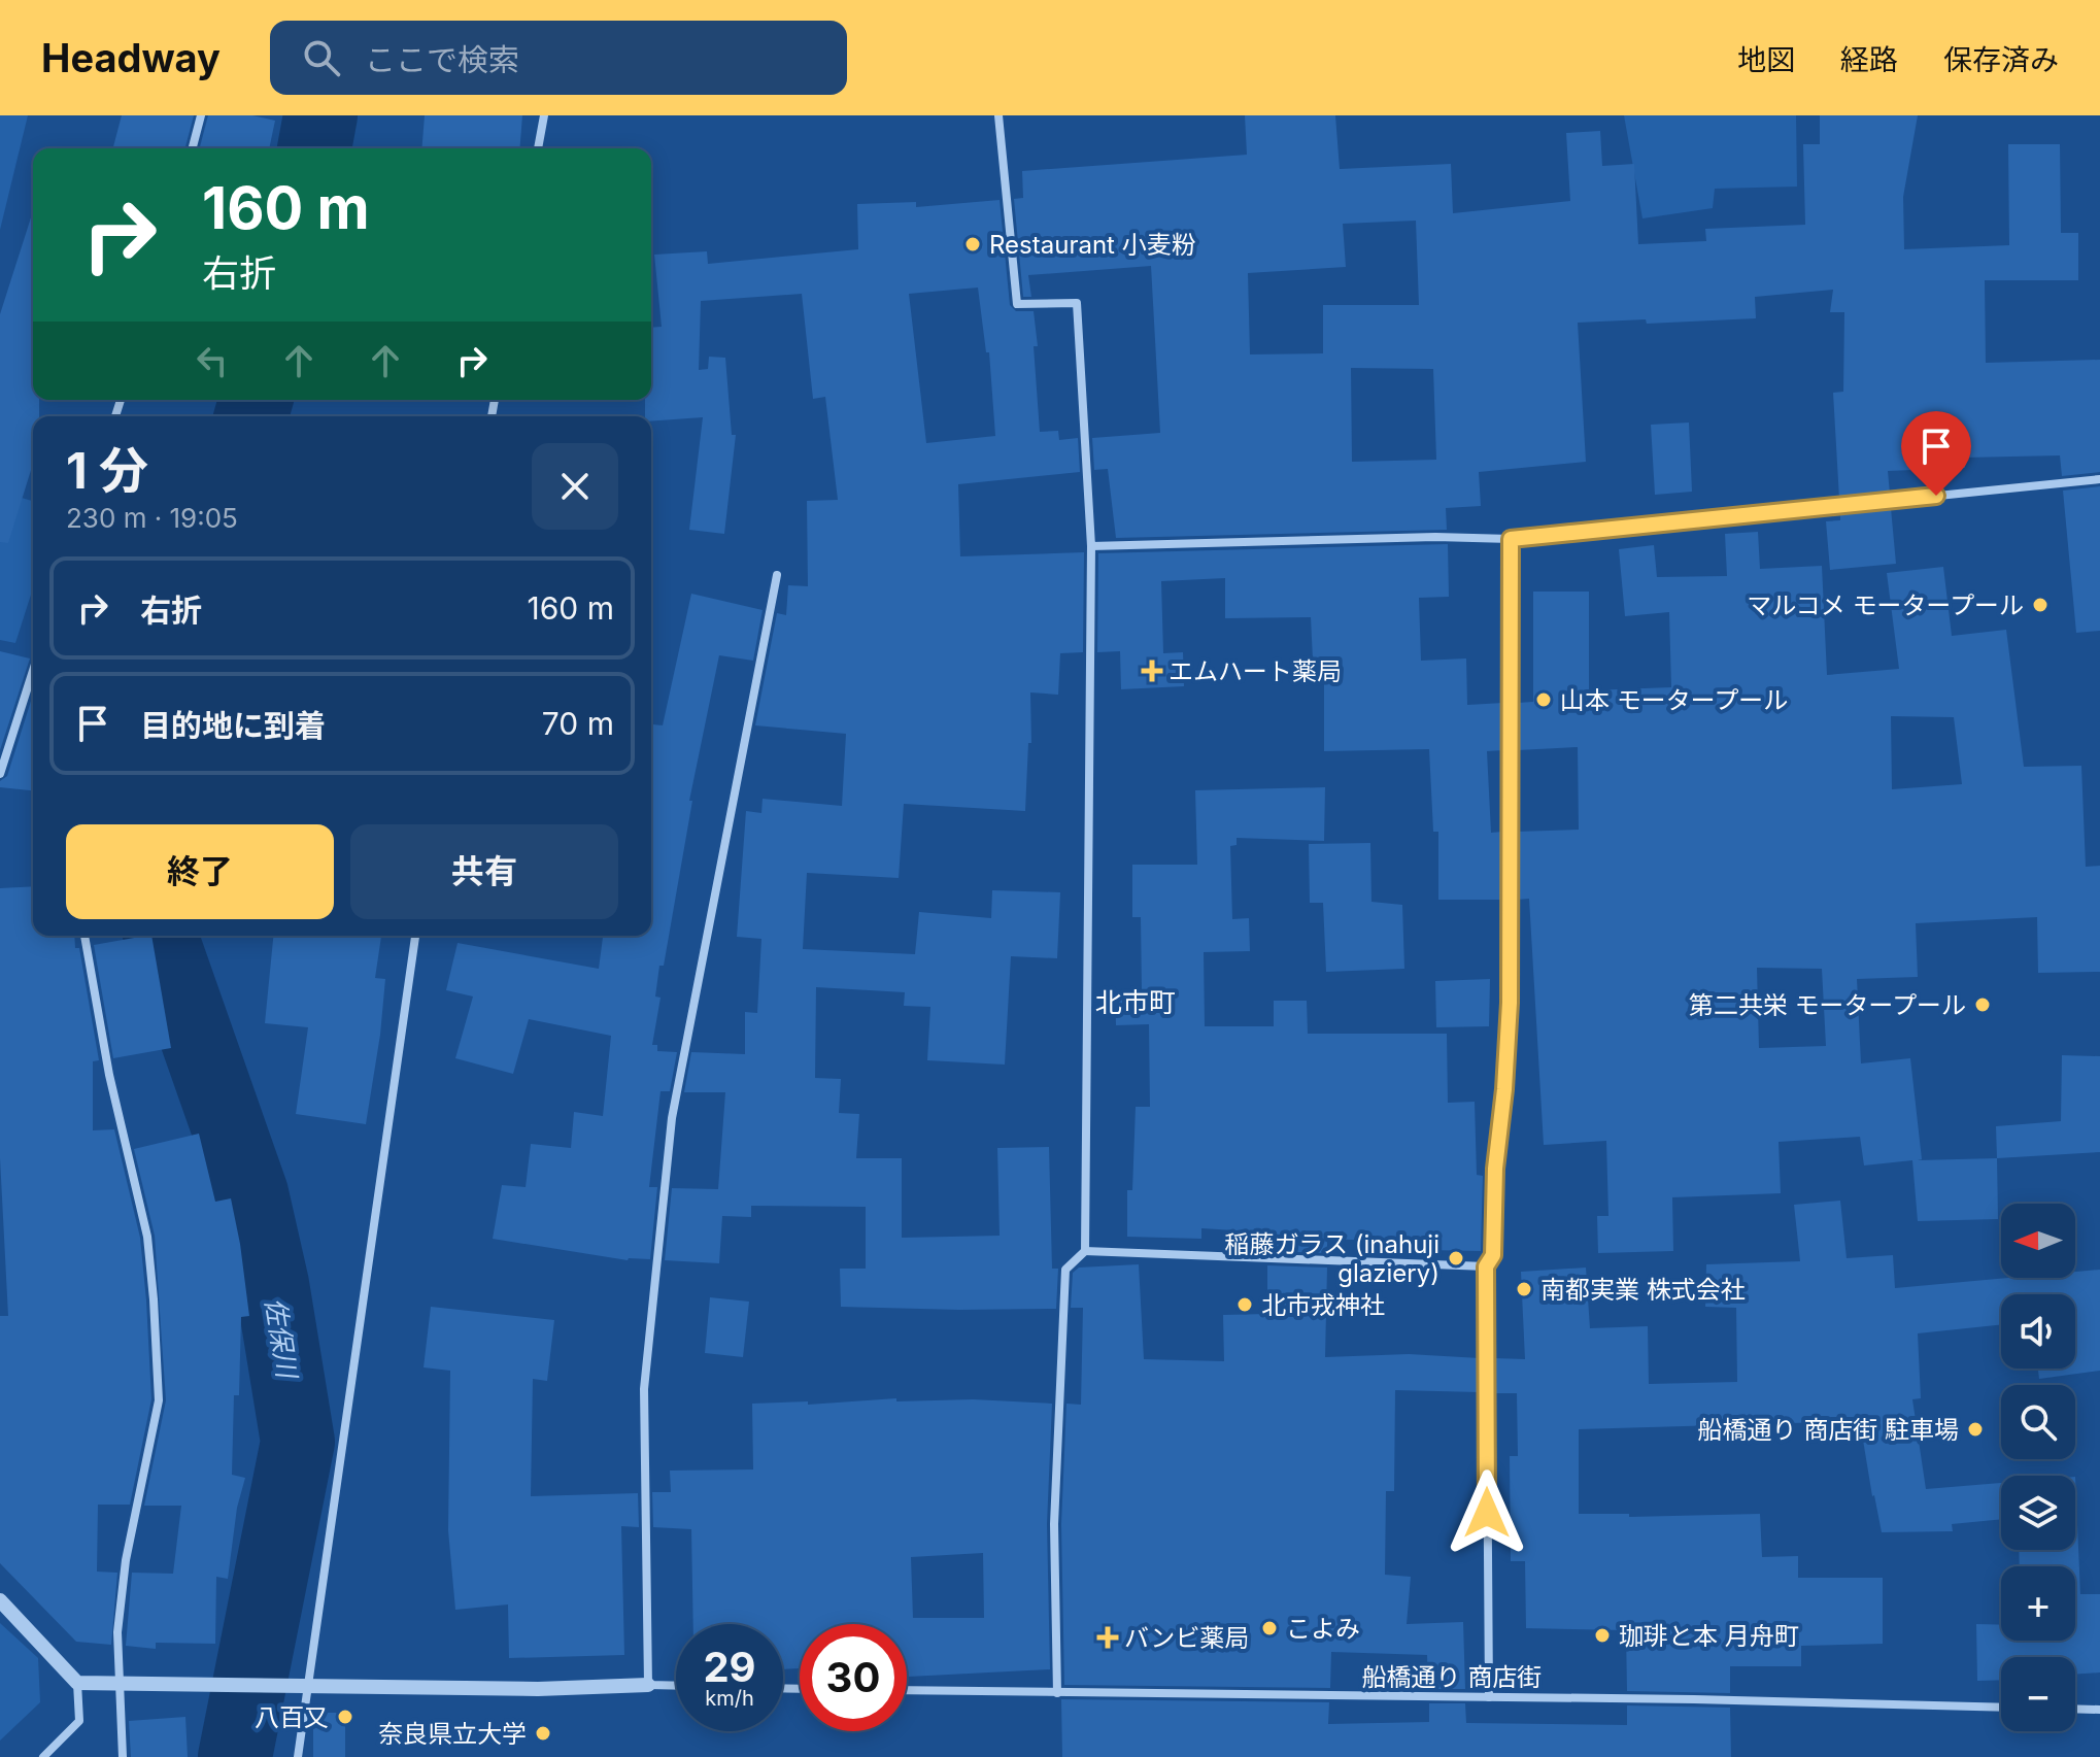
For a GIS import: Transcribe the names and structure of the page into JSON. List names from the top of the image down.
{
  "streets": {
    "street": ["船橋通り 商店街"]
  },
  "districts": ["北市町"],
  "water": ["佐保川"],
  "places": {
    "other": [
      "Restaurant 小麦粉",
      "マルコメ モータープール",
      "山本 モータープール",
      "第二共栄 モータープール",
      "稲藤ガラス (inahuji glaziery)",
      "南都実業 株式会社",
      "北市戎神社",
      "船橋通り 商店街 駐車場",
      "こよみ",
      "珈琲と本 月舟町",
      "八百又",
      "奈良県立大学"
    ],
    "health": ["エムハート薬局", "バンビ薬局"]
  },
  "north": "left",
  "page": {
    "header": "Headway",
    "search": "ここで検索",
    "nav": ["地図", "経路", "保存済み"],
    "turn": ["160 m", "右折"],
    "heading": ["1 分", "230 m · 19:05"],
    "list": [
      {
        "name": "右折",
        "value": "160 m"
      },
      {
        "name": "目的地に到着",
        "value": "70 m"
      }
    ],
    "buttons": ["終了", "共有"],
    "map_buttons": ["+", "−"],
    "speed": "29 km/h",
    "limit": "30"
  }
}
